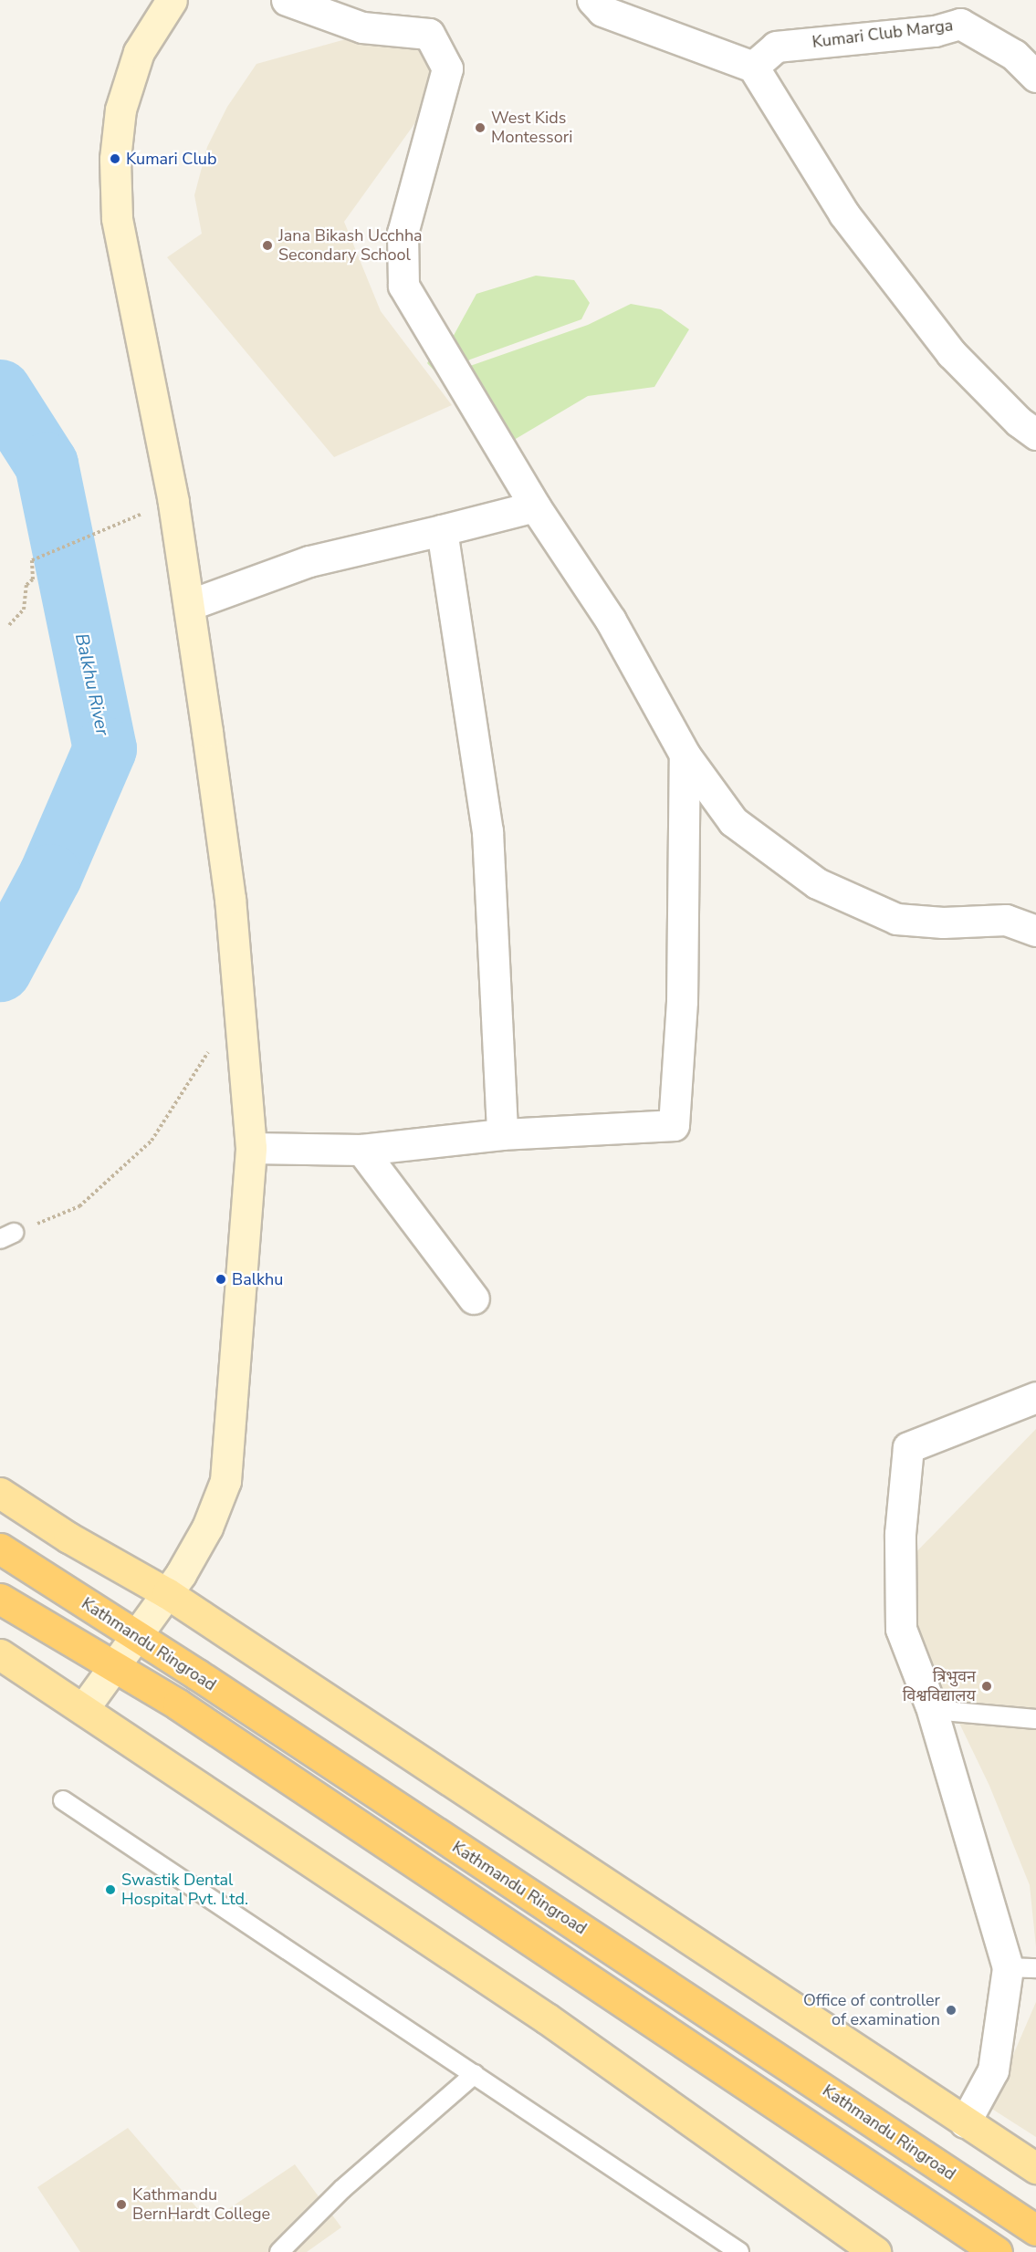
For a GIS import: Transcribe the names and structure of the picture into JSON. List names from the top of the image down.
{
  "streets": {
    "highway": ["Kathmandu Ringroad"],
    "street": ["Kumari Club Marga"]
  },
  "water": ["Balkhu River"],
  "places": [
    "West Kids Montessori",
    "Kumari Club",
    "Jana Bikash Ucchha Secondary School",
    "Balkhu",
    "त्रिभुवन विश्वविद्यालय",
    "Swastik Dental Hospital Pvt. Ltd.",
    "Office of controller of examination",
    "Kathmandu BernHardt College"
  ]
}
